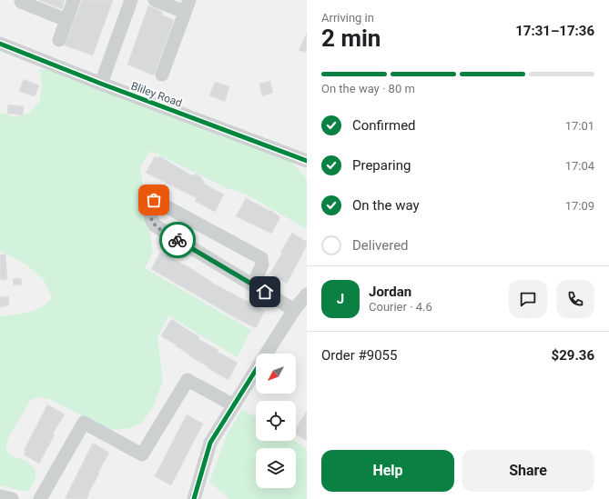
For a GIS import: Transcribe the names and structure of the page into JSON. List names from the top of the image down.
{
  "streets": {
    "street": ["Bliley Road"]
  },
  "north": "bottom left",
  "page": {
    "heading": ["2 min", "Arriving in", "17:31–17:36"],
    "panel": [
      "Jordan",
      "Courier · 4.6",
      "Order #9055",
      "$29.36"
    ],
    "bar": "On the way · 80 m",
    "list": [
      ["Confirmed", "17:01"],
      ["Preparing", "17:04"],
      ["On the way", "17:09"],
      "Delivered"
    ],
    "round": "J",
    "buttons": ["Help", "Share"]
  }
}
